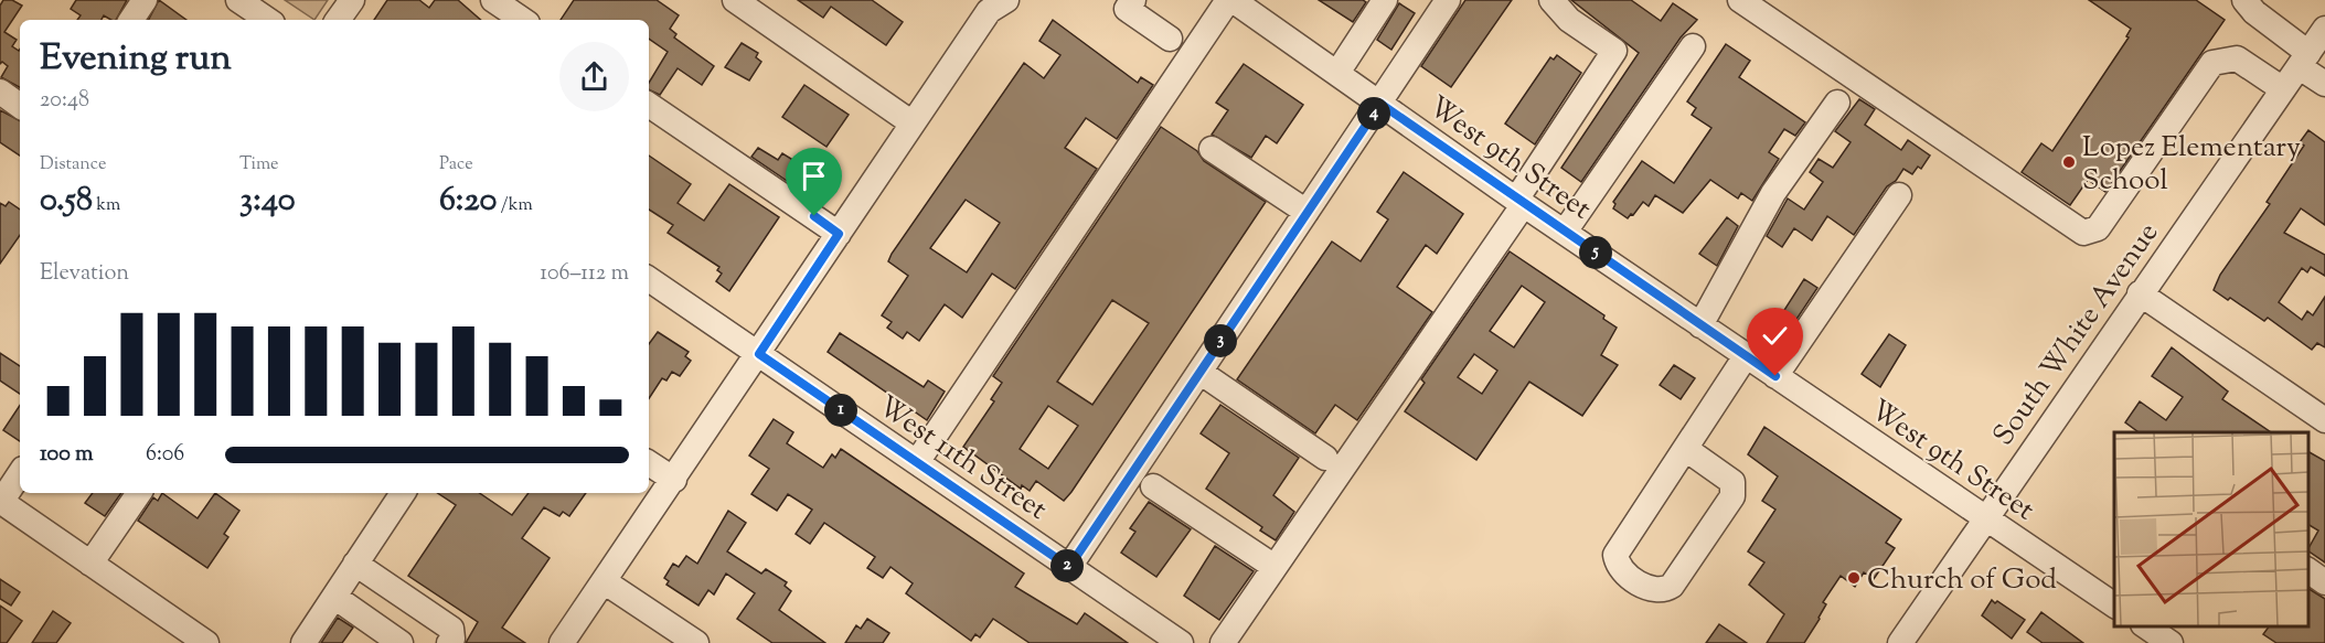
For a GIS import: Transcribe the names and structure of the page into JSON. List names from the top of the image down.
{
  "streets": {
    "street": ["West 9th Street", "South White Avenue", "West 11th Street"]
  },
  "crossings": [
    ["West 9th Street", "South White Avenue"]
  ],
  "places": ["Lopez Elementary School", "Church of God"],
  "page": {
    "heading": ["Evening run", "20:48"],
    "pins": [
      "4",
      "5",
      "3",
      "1",
      "2"
    ],
    "stats": [
      ["Distance", "0.58 km"],
      ["Time", "3:40"],
      ["Pace", "6:20 /km"]
    ],
    "chart": ["Elevation", "106–112 m"],
    "list": [
      {
        "name": "100 m",
        "note": "6:06"
      }
    ]
  }
}
